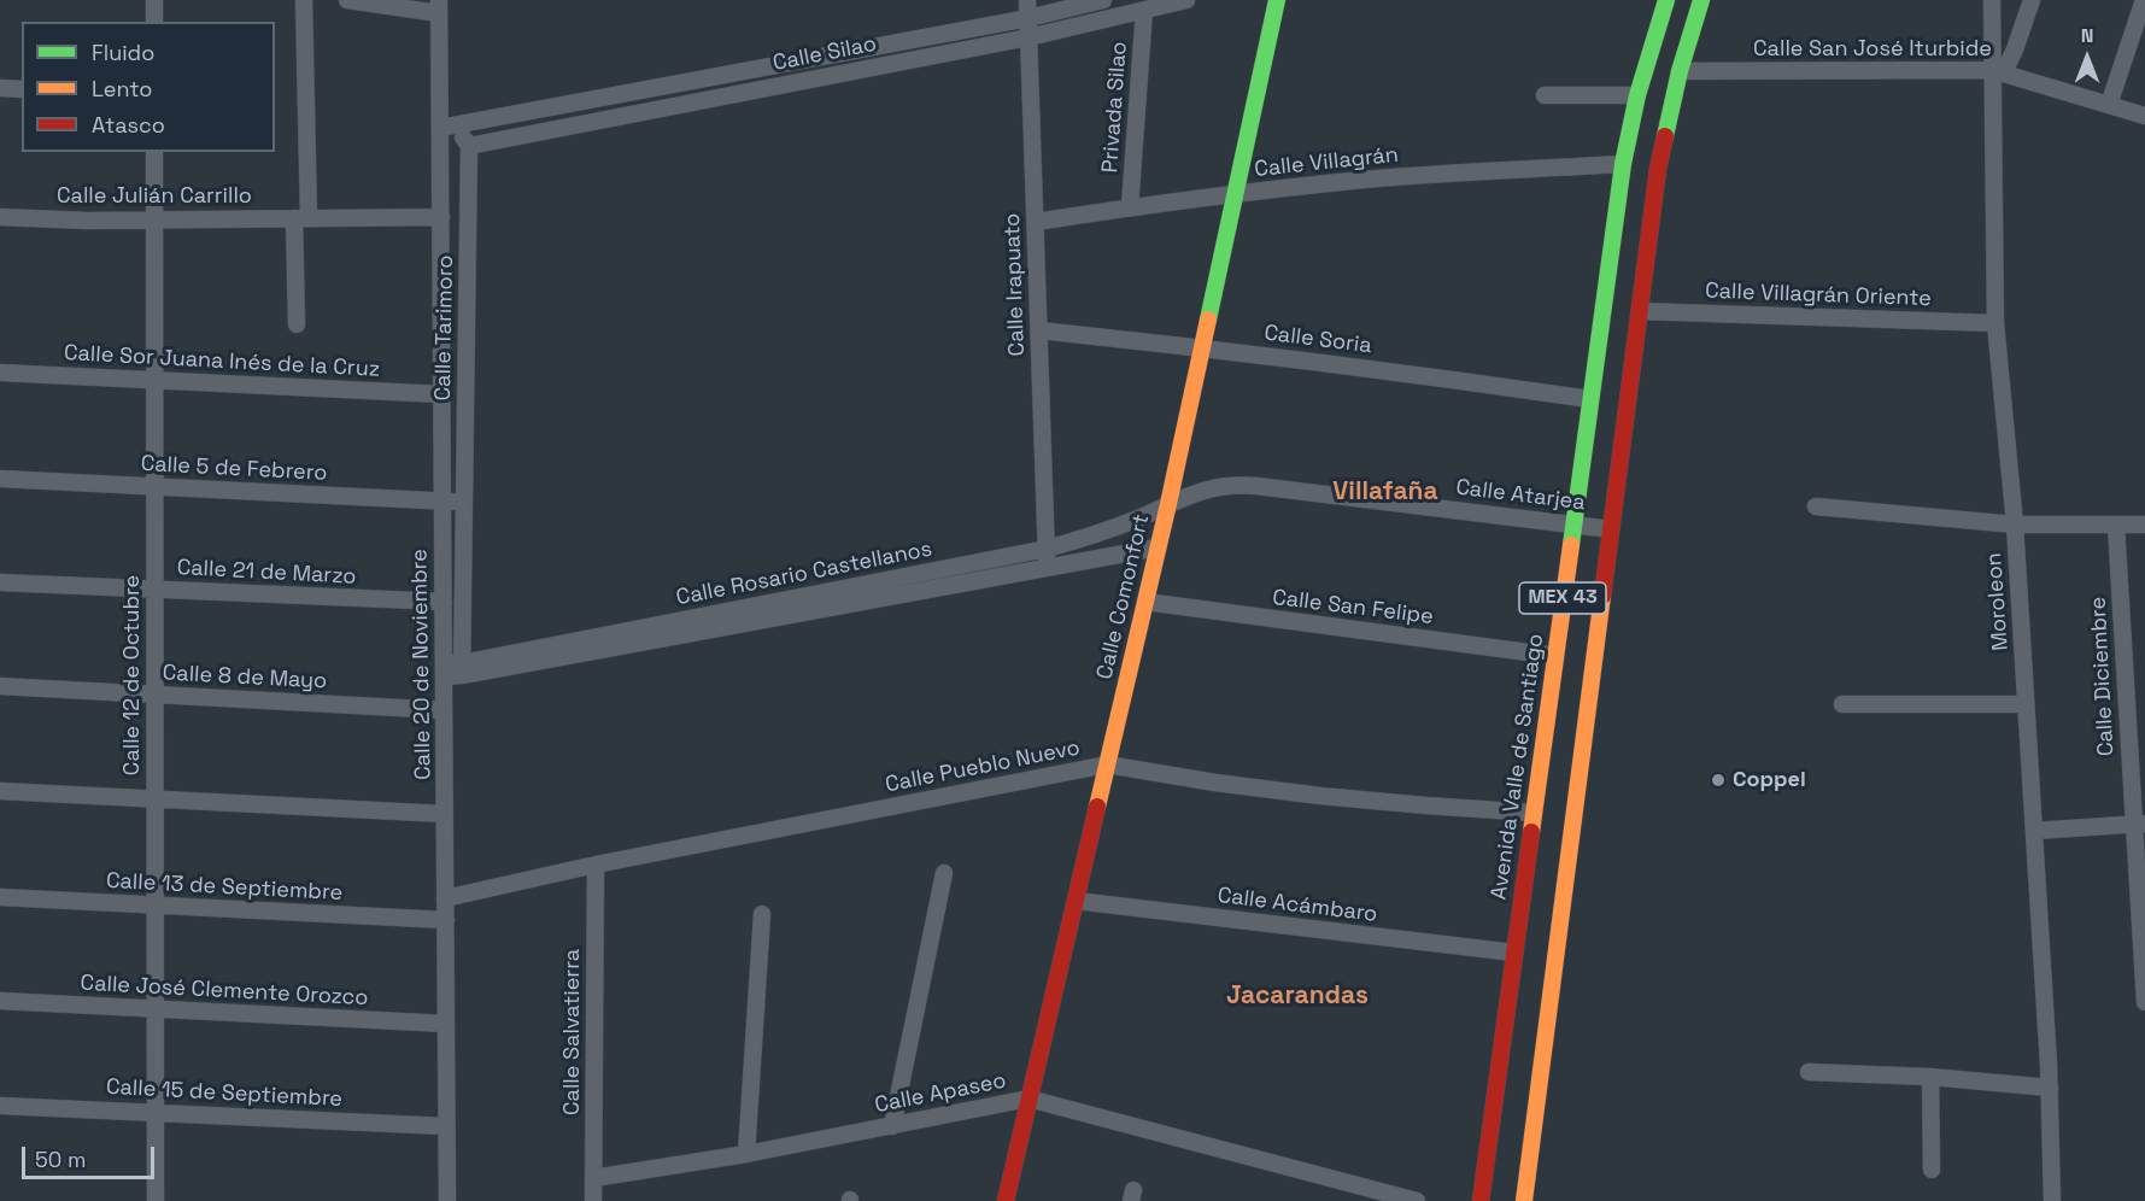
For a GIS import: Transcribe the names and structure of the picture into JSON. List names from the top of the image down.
{
  "streets": {
    "main road": ["Calle Comonfort", "MEX 43", "Avenida Valle de Santiago"],
    "street": [
      "Calle San José Iturbide",
      "Calle Silao",
      "Privada Silao",
      "Calle Villagrán",
      "Calle Julián Carrillo",
      "Calle Irapuato",
      "Calle Villagrán Oriente",
      "Calle Tarimoro",
      "Calle Soria",
      "Calle Sor Juana Inés de la Cruz",
      "Calle 5 de Febrero",
      "Calle Atarjea",
      "Calle 21 de Marzo",
      "Calle Rosario Castellanos",
      "Moroleon",
      "Calle San Felipe",
      "Calle 20 de Noviembre",
      "Calle 12 de Octubre",
      "Calle Diciembre",
      "Calle 8 de Mayo",
      "Calle Pueblo Nuevo",
      "Calle 13 de Septiembre",
      "Calle Acámbaro",
      "Calle José Clemente Orozco",
      "Calle Salvatierra",
      "Calle 15 de Septiembre",
      "Calle Apaseo"
    ]
  },
  "crossings": [
    ["Calle San José Iturbide", "MEX 43"],
    ["Calle San José Iturbide", "Moroleon"],
    ["Calle Silao", "Privada Silao"],
    ["Calle Silao", "Calle Irapuato"],
    ["Calle Silao", "Calle Tarimoro"],
    ["Calle Silao", "Calle 20 de Noviembre"],
    ["Privada Silao", "Calle Villagrán"],
    ["Calle Villagrán", "Calle Irapuato"],
    ["Calle Villagrán", "Calle Comonfort"],
    ["Calle Villagrán", "Avenida Valle de Santiago"],
    ["Calle Julián Carrillo", "Calle 20 de Noviembre"],
    ["Calle Julián Carrillo", "Calle 12 de Octubre"],
    ["Calle Irapuato", "Calle Soria"],
    ["Calle Irapuato", "Calle Rosario Castellanos"],
    ["Calle Villagrán Oriente", "MEX 43"],
    ["Calle Villagrán Oriente", "Moroleon"],
    ["Calle Tarimoro", "Calle 5 de Febrero"],
    ["Calle Tarimoro", "Calle Rosario Castellanos"],
    ["Calle Soria", "Calle Comonfort"],
    ["Calle Soria", "Avenida Valle de Santiago"],
    ["Calle Sor Juana Inés de la Cruz", "Calle 20 de Noviembre"],
    ["Calle Sor Juana Inés de la Cruz", "Calle 12 de Octubre"],
    ["Calle 5 de Febrero", "Calle 20 de Noviembre"],
    ["Calle 5 de Febrero", "Calle 12 de Octubre"],
    ["Calle Atarjea", "Calle Rosario Castellanos"],
    ["Calle Atarjea", "Calle Comonfort"],
    ["Calle Atarjea", "MEX 43"],
    ["Calle Atarjea", "Avenida Valle de Santiago"],
    ["Calle 21 de Marzo", "Calle 20 de Noviembre"],
    ["Calle 21 de Marzo", "Calle 12 de Octubre"],
    ["Calle Rosario Castellanos", "Calle Comonfort"],
    ["Calle Rosario Castellanos", "Calle 20 de Noviembre"],
    ["Calle Comonfort", "Calle San Felipe"],
    ["Calle Comonfort", "Calle Pueblo Nuevo"],
    ["Calle Comonfort", "Calle Acámbaro"],
    ["Calle Comonfort", "Calle Apaseo"],
    ["Calle San Felipe", "Avenida Valle de Santiago"],
    ["Calle 20 de Noviembre", "Calle 8 de Mayo"],
    ["Calle 20 de Noviembre", "Calle Pueblo Nuevo"],
    ["Calle 20 de Noviembre", "Calle 13 de Septiembre"],
    ["Calle 20 de Noviembre", "Calle José Clemente Orozco"],
    ["Calle 20 de Noviembre", "Calle 15 de Septiembre"],
    ["Calle 12 de Octubre", "Calle 8 de Mayo"],
    ["Calle 12 de Octubre", "Calle 13 de Septiembre"],
    ["Calle 12 de Octubre", "Calle José Clemente Orozco"],
    ["Calle 12 de Octubre", "Calle 15 de Septiembre"],
    ["Calle Pueblo Nuevo", "Avenida Valle de Santiago"],
    ["Calle Pueblo Nuevo", "Calle Salvatierra"],
    ["Avenida Valle de Santiago", "Calle Acámbaro"],
    ["Calle Salvatierra", "Calle Apaseo"]
  ],
  "districts": ["Villafaña", "Jacarandas"],
  "places": ["Coppel"],
  "legend": ["Fluido", "Lento", "Atasco"],
  "scale_bar": "50 m",
  "north": "top"
}
